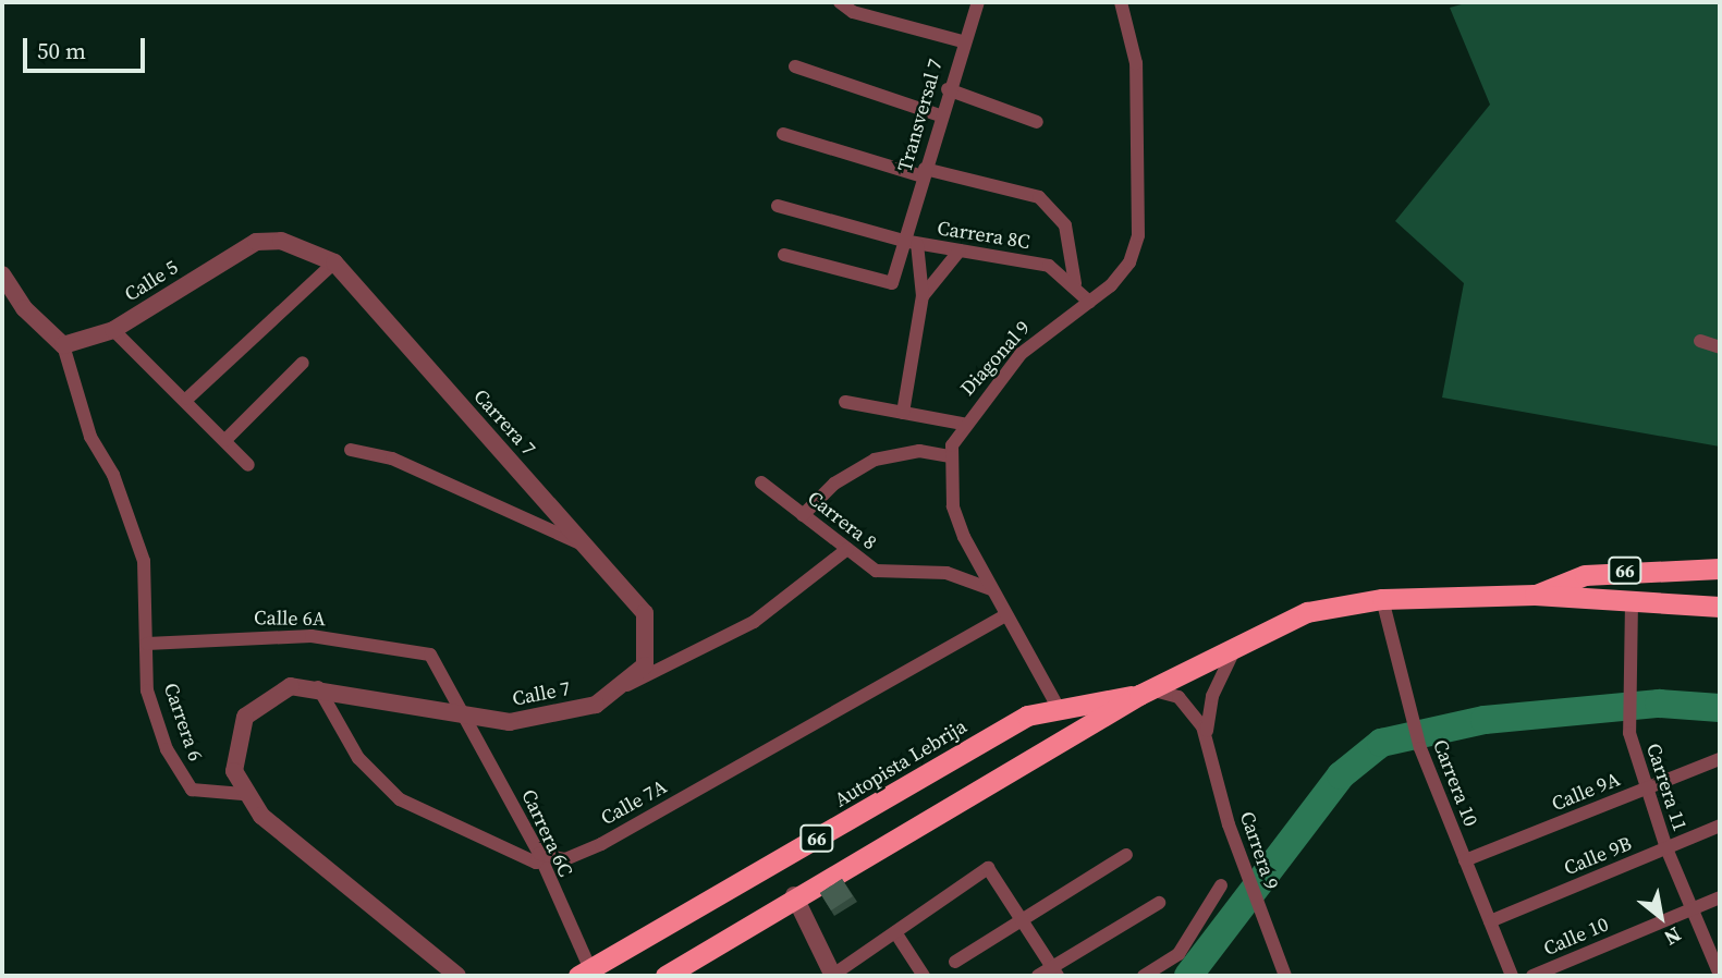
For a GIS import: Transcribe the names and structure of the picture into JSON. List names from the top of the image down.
{
  "streets": {
    "highway": ["66", "Autopista Lebrija"],
    "street": [
      "Transversal 7",
      "Carrera 8C",
      "Calle 5",
      "Diagonal 9",
      "Carrera 7",
      "Carrera 8",
      "Calle 6A",
      "Calle 7",
      "Carrera 6",
      "Carrera 10",
      "Carrera 11",
      "Calle 9A",
      "Calle 7A",
      "Carrera 6C",
      "Carrera 9",
      "Calle 9B",
      "Calle 10"
    ]
  },
  "crossings": [
    ["Transversal 7", "Carrera 8C"],
    ["Carrera 8C", "Diagonal 9"],
    ["Calle 5", "Carrera 7"],
    ["Calle 5", "Carrera 6"],
    ["Diagonal 9", "Carrera 8"],
    ["Diagonal 9", "Autopista Lebrija"],
    ["Diagonal 9", "Calle 7A"],
    ["Carrera 7", "Calle 7"],
    ["Carrera 8", "Calle 7"],
    ["Calle 6A", "Carrera 6"],
    ["Calle 6A", "Carrera 6C"],
    ["Calle 7", "Carrera 6"],
    ["Calle 7", "Calle 7A"],
    ["Calle 7", "Carrera 6C"],
    ["Autopista Lebrija", "Carrera 10"],
    ["Autopista Lebrija", "Carrera 11"],
    ["Autopista Lebrija", "Carrera 6C"],
    ["Autopista Lebrija", "Carrera 9"],
    ["Carrera 10", "Calle 9A"],
    ["Carrera 10", "Calle 9B"],
    ["Carrera 11", "Calle 9A"],
    ["Carrera 11", "Calle 9B"],
    ["Carrera 11", "Calle 10"],
    ["Calle 7A", "Carrera 6C"]
  ],
  "scale_bar": "50 m",
  "north": "bottom right"
}
